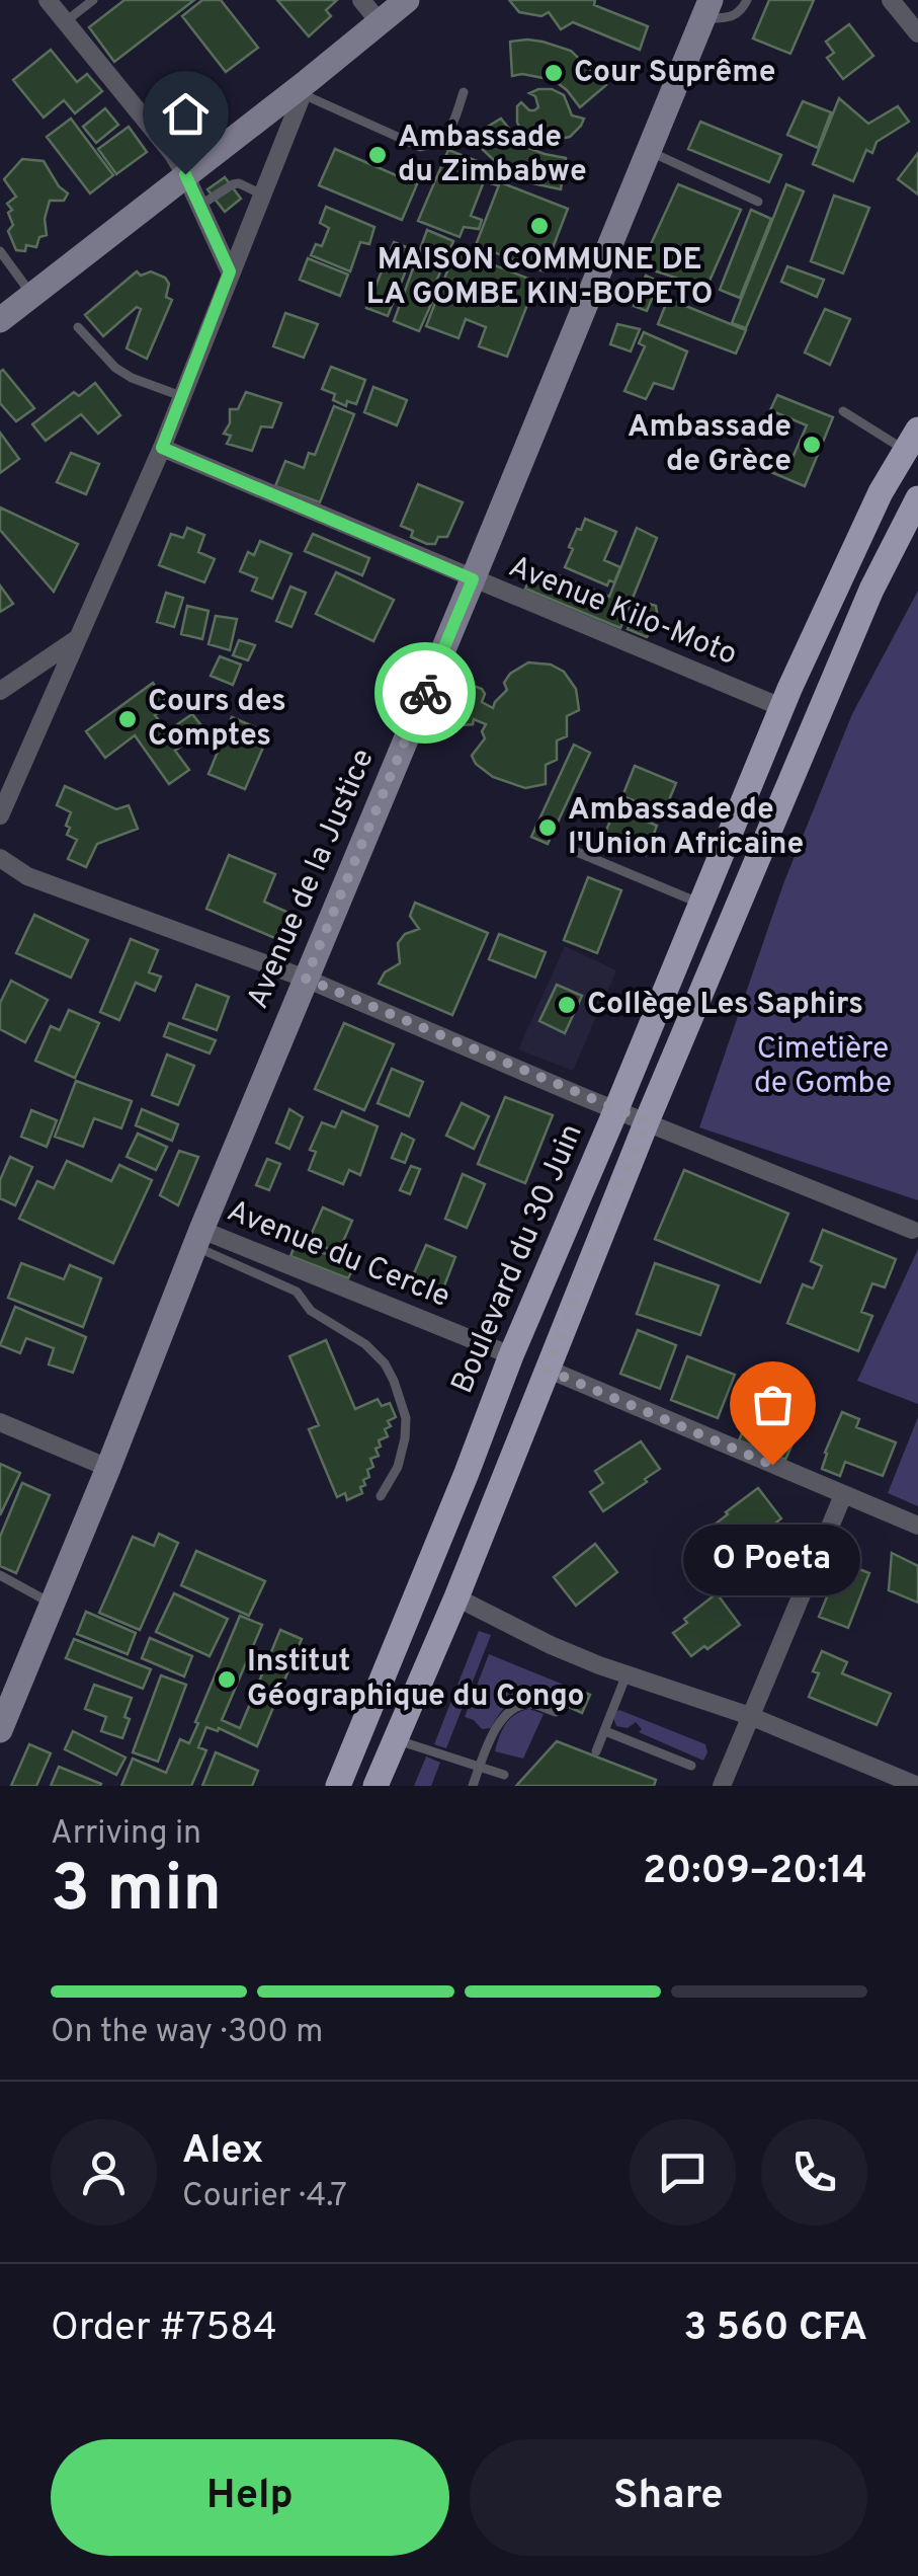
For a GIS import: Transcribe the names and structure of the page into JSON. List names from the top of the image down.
{
  "streets": {
    "main road": ["Avenue de la Justice", "Boulevard du 30 Juin"],
    "street": ["Avenue Kilo-Moto", "Avenue du Cercle"]
  },
  "crossings": [
    ["Avenue Kilo-Moto", "Avenue de la Justice"],
    ["Avenue Kilo-Moto", "Boulevard du 30 Juin"],
    ["Avenue de la Justice", "Avenue du Cercle"],
    ["Avenue du Cercle", "Boulevard du 30 Juin"]
  ],
  "parks": ["Cimetière de Gombe"],
  "places": [
    "Cour Suprême",
    "Ambassade du Zimbabwe",
    "MAISON COMMUNE DE LA GOMBE KIN-BOPETO",
    "Ambassade de Grèce",
    "Cours des Comptes",
    "Ambassade de l'Union Africaine",
    "Collège Les Saphirs",
    "O Poeta",
    "Institut Géographique du Congo"
  ],
  "page": {
    "bubble": "O Poeta",
    "heading": ["3 min", "Arriving in", "20:09–20:14"],
    "panel": [
      "Alex",
      "Courier · 4.7",
      "Order #7584",
      "3 560 CFA"
    ],
    "bar": "On the way · 300 m",
    "buttons": ["Help", "Share"]
  }
}
